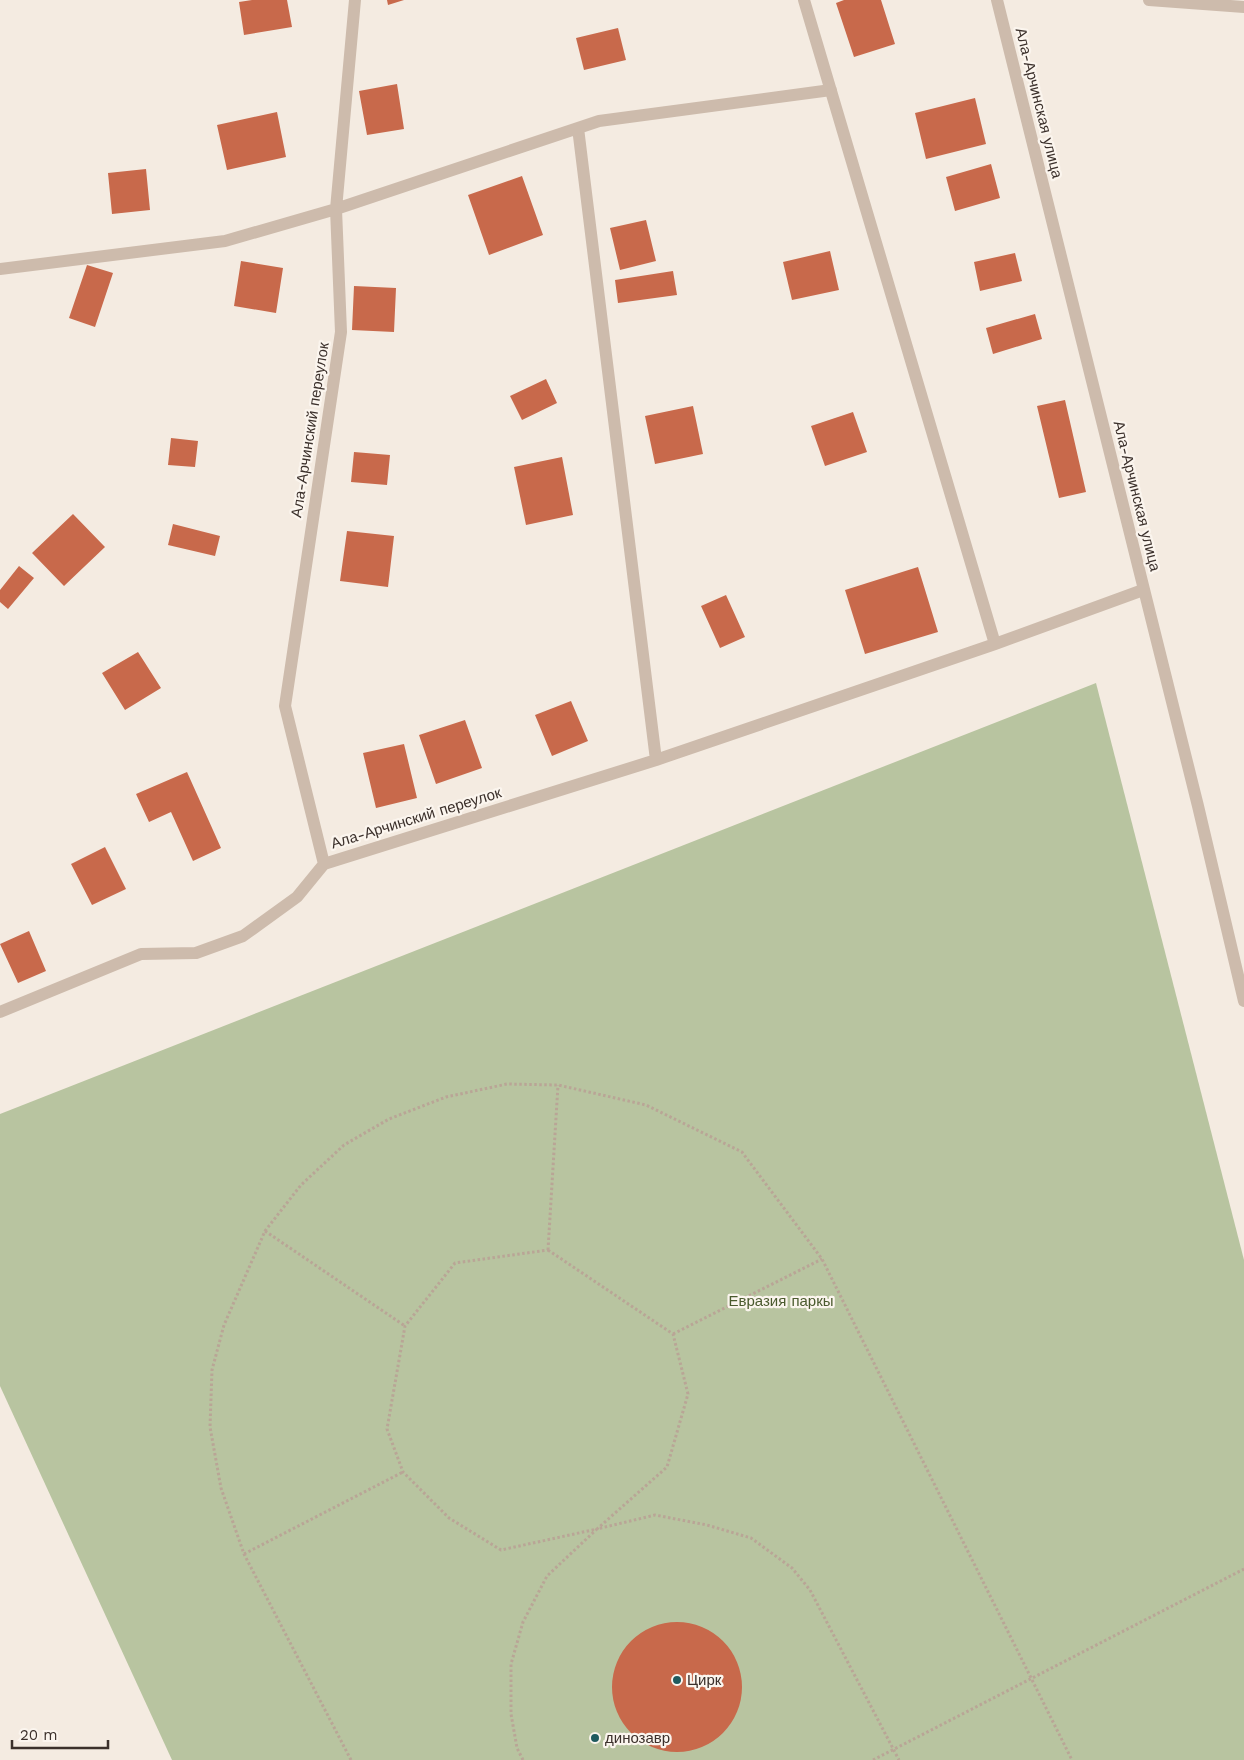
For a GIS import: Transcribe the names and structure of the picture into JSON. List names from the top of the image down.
{
  "streets": {
    "street": ["Ала-Арчинская улица", "Ала-Арчинский переулок"]
  },
  "crossings": [
    ["Ала-Арчинская улица", "Ала-Арчинский переулок"]
  ],
  "parks": ["Евразия паркы"],
  "places": ["Цирк", "динозавр"],
  "scale_bar": "20 m"
}
